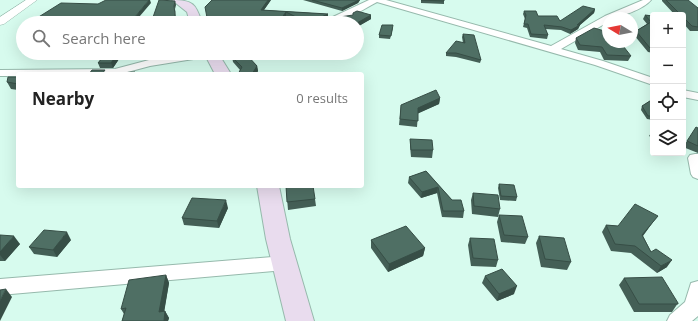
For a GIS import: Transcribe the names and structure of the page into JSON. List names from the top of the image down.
{
  "north": "left",
  "page": {
    "map_buttons": ["+", "−"],
    "search": "Search here",
    "heading": ["Nearby", "0 results"]
  }
}
